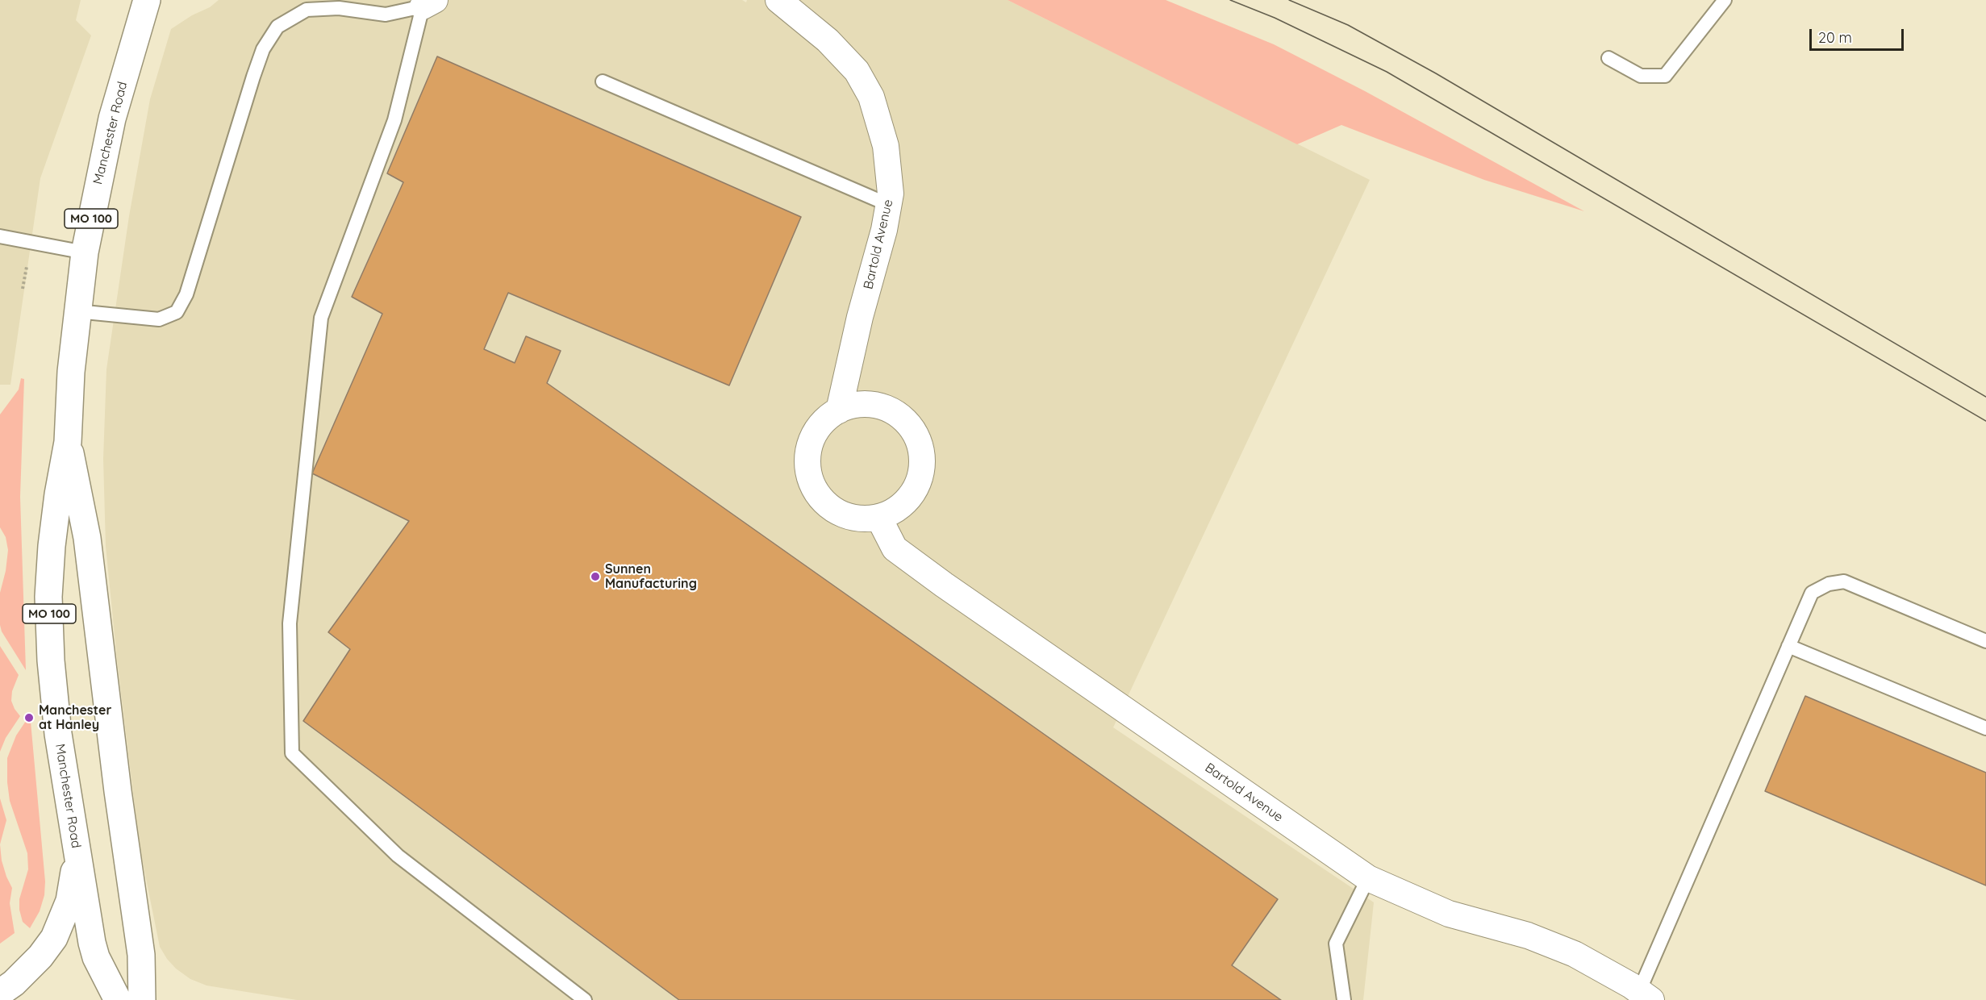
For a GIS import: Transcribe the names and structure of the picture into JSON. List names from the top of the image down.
{
  "streets": {
    "main road": ["Manchester Road", "MO 100"],
    "street": ["Bartold Avenue"]
  },
  "places": ["Sunnen Manufacturing", "Manchester at Hanley"],
  "scale_bar": "20 m"
}
